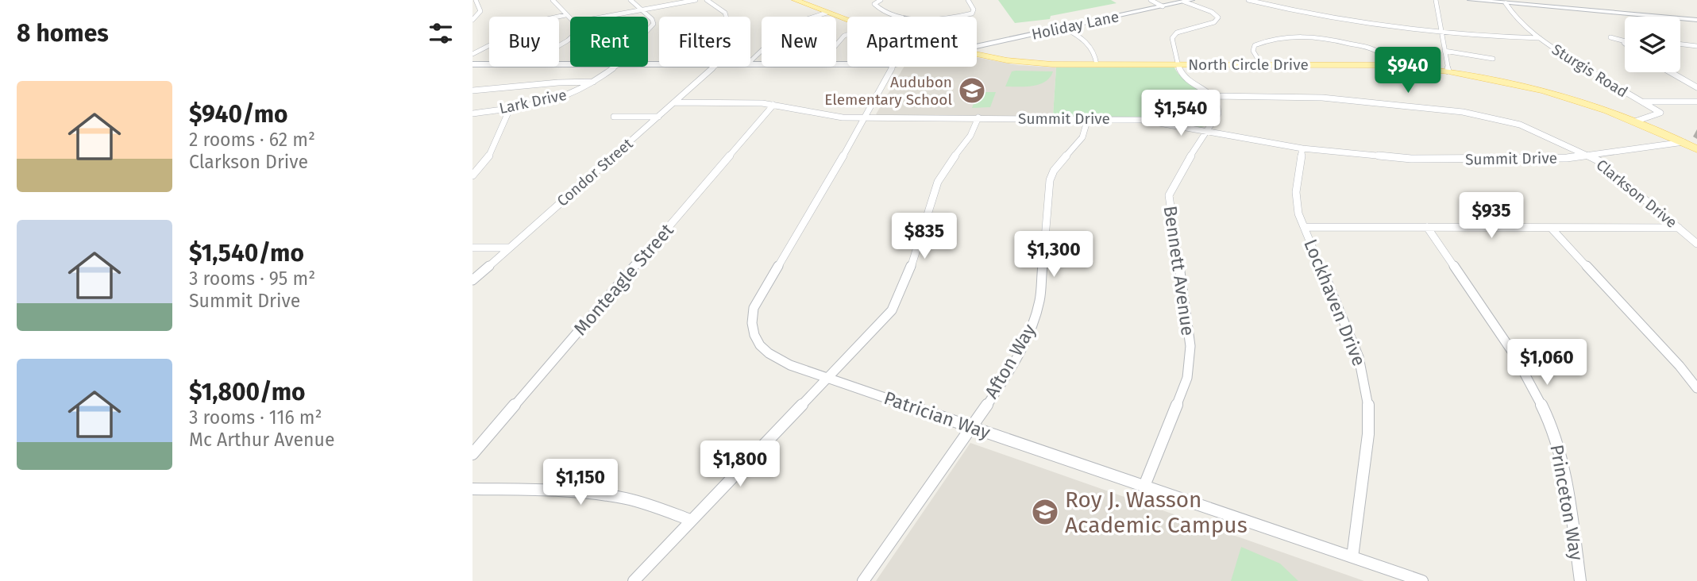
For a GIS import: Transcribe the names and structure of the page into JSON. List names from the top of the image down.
{
  "streets": {
    "main road": ["North Circle Drive"],
    "street": [
      "Holiday Lane",
      "Sturgis Road",
      "Lark Drive",
      "Summit Drive",
      "Condor Street",
      "Clarkson Drive",
      "Bennett Avenue",
      "Monteagle Street",
      "Lockhaven Drive",
      "Afton Way",
      "Patrician Way",
      "Princeton Way"
    ]
  },
  "crossings": [
    ["North Circle Drive", "Sturgis Road"],
    ["North Circle Drive", "Summit Drive"],
    ["Summit Drive", "Condor Street"],
    ["Summit Drive", "Clarkson Drive"],
    ["Summit Drive", "Bennett Avenue"],
    ["Summit Drive", "Monteagle Street"],
    ["Summit Drive", "Lockhaven Drive"],
    ["Summit Drive", "Afton Way"],
    ["Summit Drive", "Patrician Way"],
    ["Clarkson Drive", "Bennett Avenue"],
    ["Bennett Avenue", "Patrician Way"],
    ["Lockhaven Drive", "Patrician Way"],
    ["Afton Way", "Patrician Way"]
  ],
  "places": {
    "school or university": ["Audubon Elementary School", "Roy J. Wasson Academic Campus"]
  },
  "page": {
    "heading": "8 homes",
    "chip": [
      "Buy",
      "Rent",
      "Filters",
      "New",
      "Apartment"
    ],
    "price": [
      "$940",
      "$1,540",
      "$935",
      "$835",
      "$1,300",
      "$1,060",
      "$1,800",
      "$1,150"
    ],
    "list": [
      {
        "name": "$940/mo",
        "note": "2 rooms · 62 m² · Clarkson Drive"
      },
      {
        "name": "$1,540/mo",
        "note": "3 rooms · 95 m² · Summit Drive"
      },
      {
        "name": "$1,800/mo",
        "note": "3 rooms · 116 m² · Mc Arthur Avenue"
      }
    ]
  }
}
